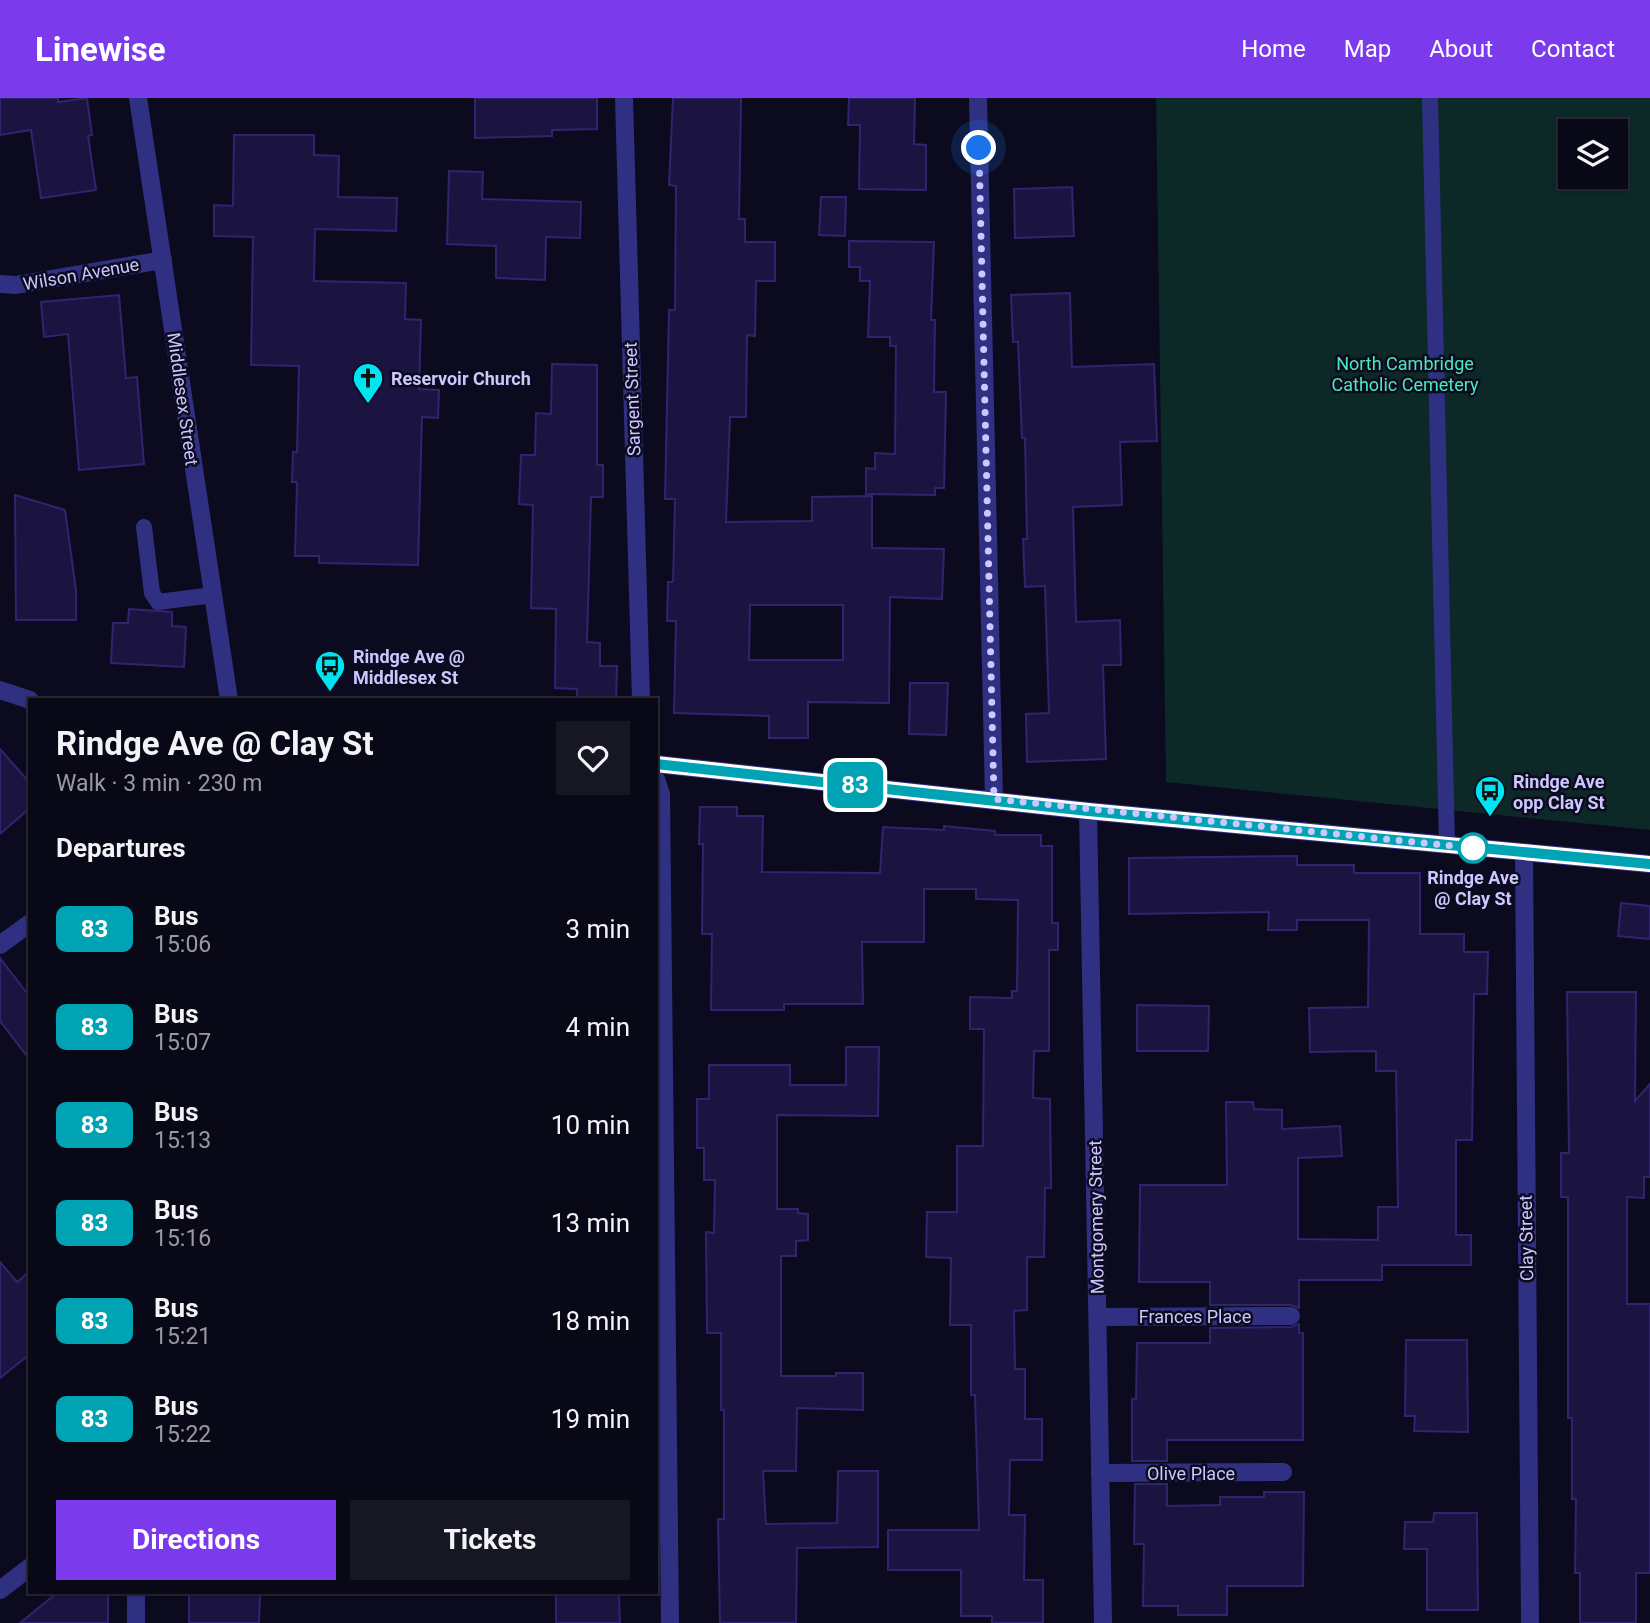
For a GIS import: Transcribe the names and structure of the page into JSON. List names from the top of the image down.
{
  "streets": {
    "street": [
      "Wilson Avenue",
      "Middlesex Street",
      "Sargent Street",
      "Montgomery Street",
      "Clay Street",
      "Frances Place",
      "Olive Place"
    ]
  },
  "crossings": [
    ["Wilson Avenue", "Middlesex Street"],
    ["Montgomery Street", "Frances Place"],
    ["Montgomery Street", "Olive Place"]
  ],
  "parks": ["North Cambridge Catholic Cemetery"],
  "places": {
    "church": ["Reservoir Church"],
    "bus stop": ["Rindge Ave @ Middlesex St", "Rindge Ave opp Clay St"],
    "other": ["Rindge Ave @ Clay St"]
  },
  "lines": ["bus line 83"],
  "page": {
    "header": "Linewise",
    "nav": [
      "Home",
      "Map",
      "About",
      "Contact"
    ],
    "on_map": "83",
    "heading": [
      ["Rindge Ave @ Clay St", "Walk · 3 min · 230 m"],
      "Departures"
    ],
    "list": [
      {
        "mark": "83",
        "name": "Bus",
        "note": "15:06",
        "value": "3 min"
      },
      {
        "mark": "83",
        "name": "Bus",
        "note": "15:07",
        "value": "4 min"
      },
      {
        "mark": "83",
        "name": "Bus",
        "note": "15:13",
        "value": "10 min"
      },
      {
        "mark": "83",
        "name": "Bus",
        "note": "15:16",
        "value": "13 min"
      },
      {
        "mark": "83",
        "name": "Bus",
        "note": "15:21",
        "value": "18 min"
      },
      {
        "mark": "83",
        "name": "Bus",
        "note": "15:22",
        "value": "19 min"
      }
    ],
    "buttons": ["Directions", "Tickets"]
  }
}
